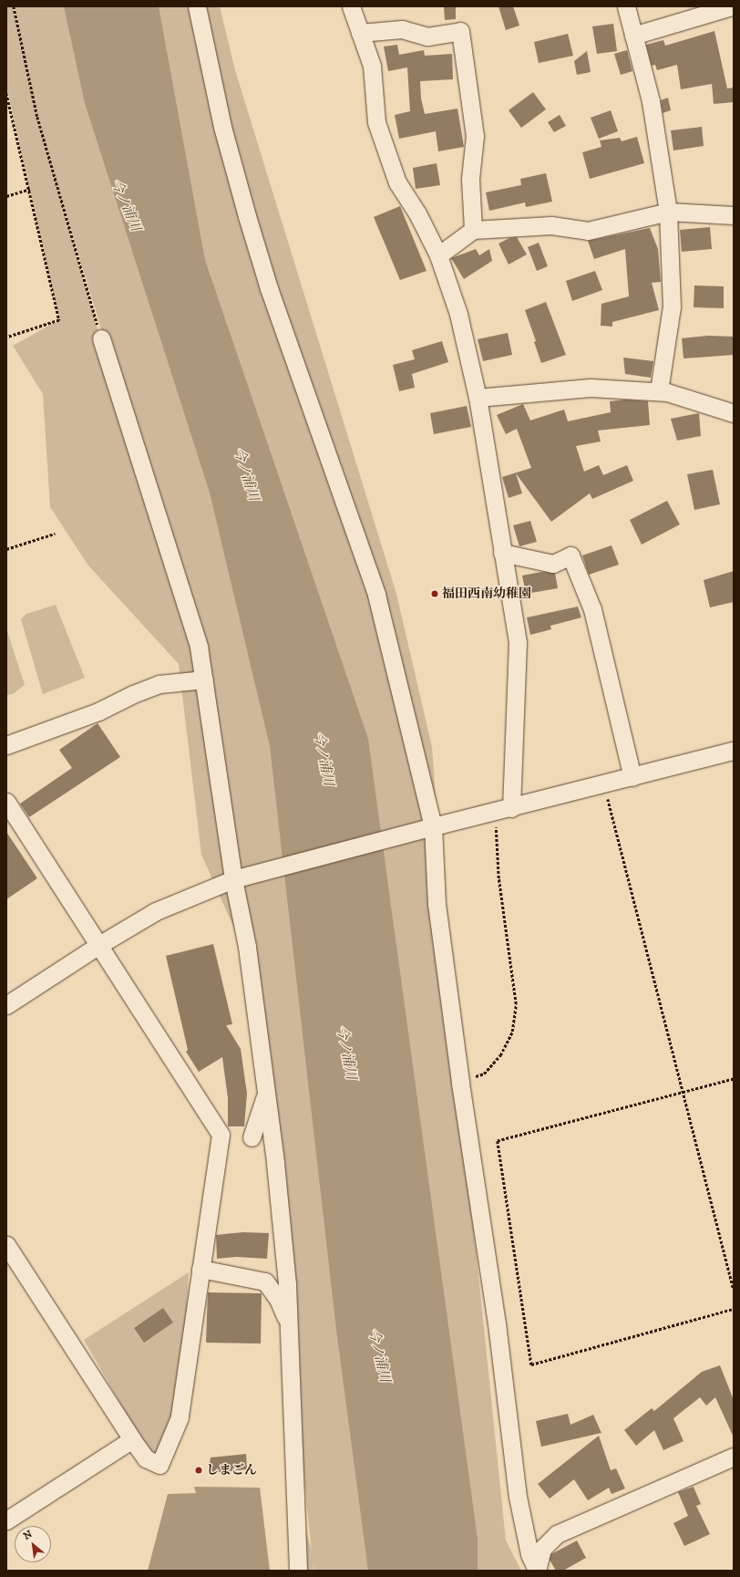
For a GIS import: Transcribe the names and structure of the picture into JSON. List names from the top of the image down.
{
  "water": ["今ノ浦川"],
  "places": ["福田西南幼稚園", "しまごん"],
  "north": "top left"
}
